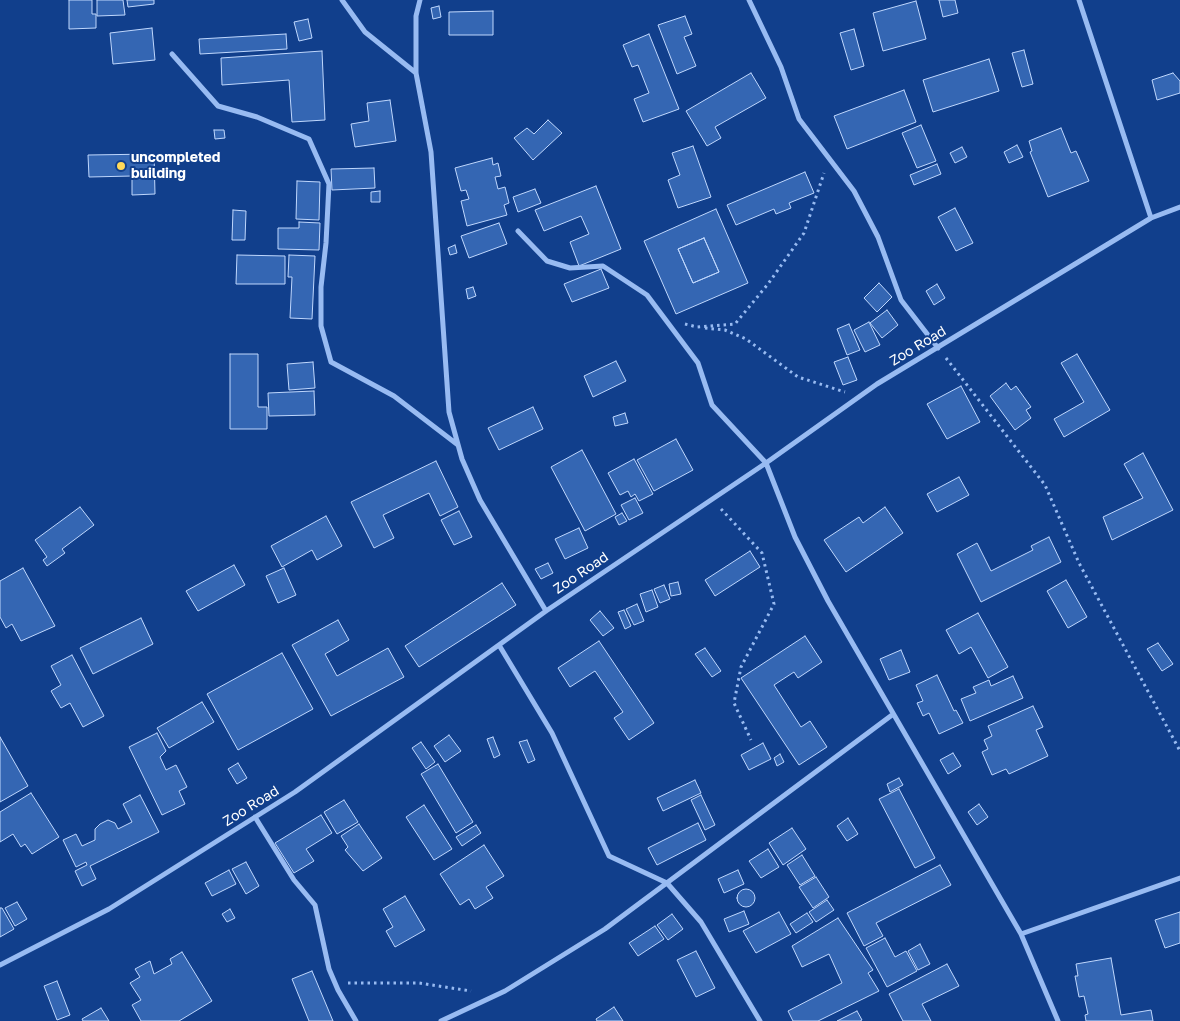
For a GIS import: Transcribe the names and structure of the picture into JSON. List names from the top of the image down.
{
  "streets": {
    "street": ["Zoo Road"]
  },
  "places": ["uncompleted building"]
}
